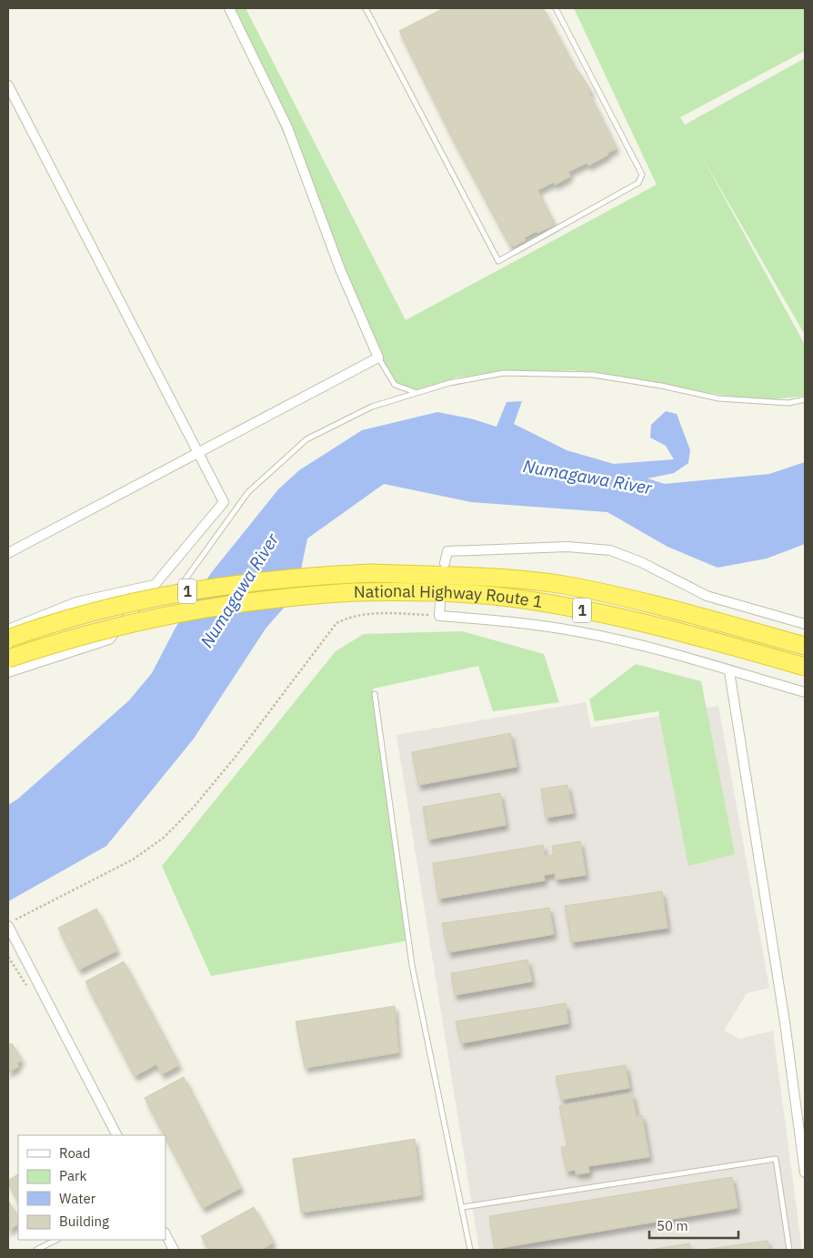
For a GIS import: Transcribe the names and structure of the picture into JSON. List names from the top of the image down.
{
  "streets": {
    "highway": ["1", "National Highway Route 1"]
  },
  "water": ["Numagawa River"],
  "legend": [
    "Road",
    "Park",
    "Water",
    "Building"
  ],
  "scale_bar": "50 m"
}
